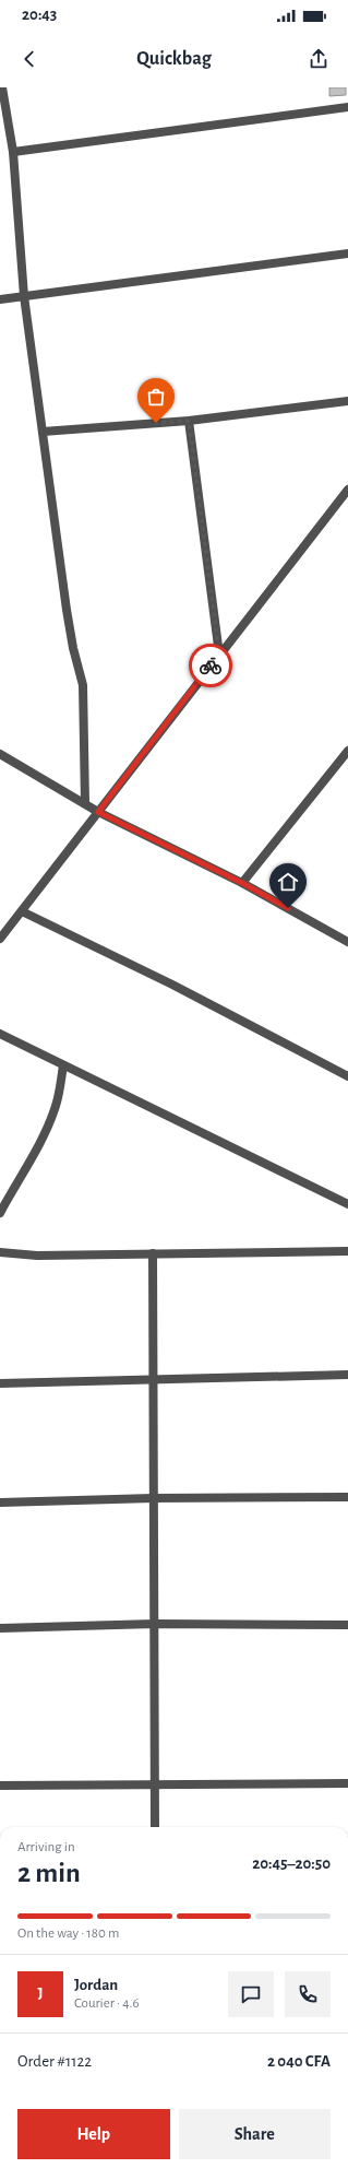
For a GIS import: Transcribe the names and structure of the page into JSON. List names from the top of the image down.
{
  "page": {
    "status": "20:43",
    "header": "Quickbag",
    "heading": ["2 min", "Arriving in", "20:45–20:50"],
    "panel": [
      "Jordan",
      "Courier · 4.6",
      "Order #1122",
      "2 040 CFA"
    ],
    "bar": "On the way · 180 m",
    "round": "J",
    "buttons": ["Help", "Share"]
  }
}
